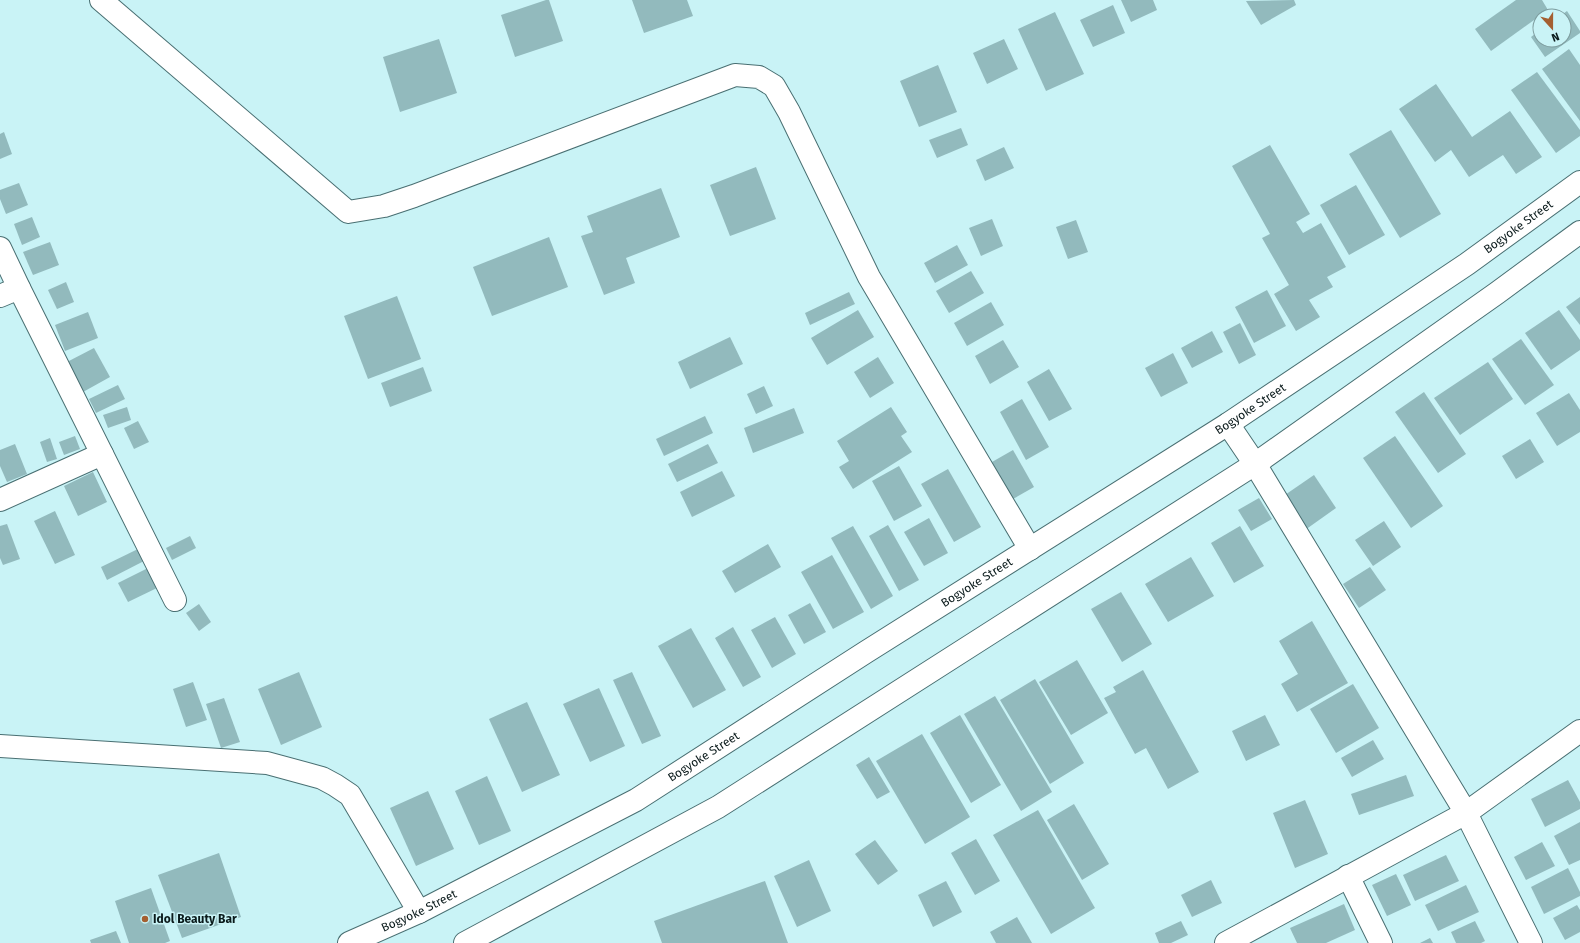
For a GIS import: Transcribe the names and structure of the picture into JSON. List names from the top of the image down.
{
  "streets": {
    "street": ["Bogyoke Street"]
  },
  "places": ["Idol Beauty Bar"],
  "north": "bottom"
}
